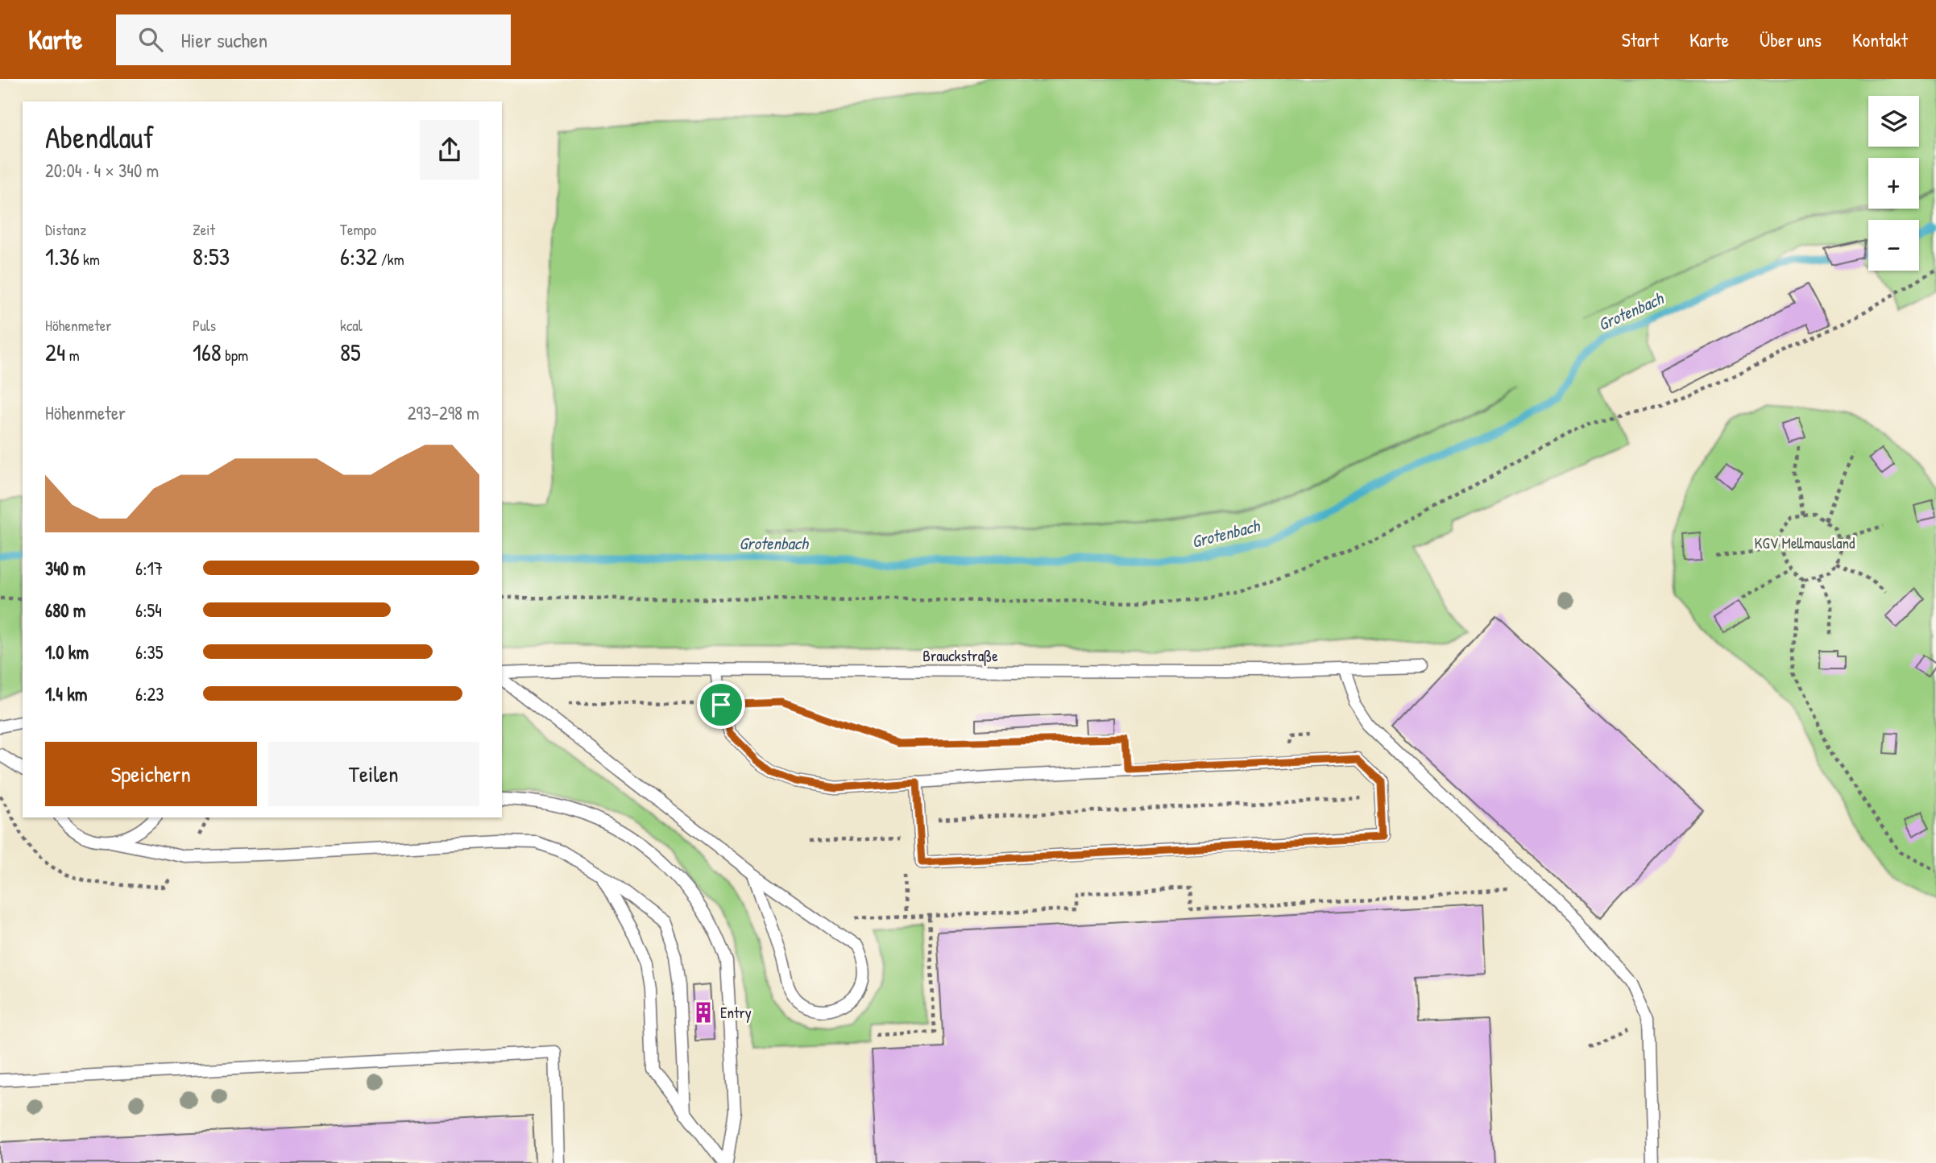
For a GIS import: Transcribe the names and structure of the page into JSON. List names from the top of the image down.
{
  "streets": {
    "lane": ["Brauckstraße"]
  },
  "water": ["Grotenbach"],
  "parks": ["KGV Mellmausland"],
  "places": {
    "building": ["Entry"]
  },
  "page": {
    "header": "Karte",
    "search": "Hier suchen",
    "nav": [
      "Start",
      "Karte",
      "Über uns",
      "Kontakt"
    ],
    "map_buttons": ["+", "−"],
    "heading": ["Abendlauf", "20:04 · 4 × 340 m"],
    "stats": [
      ["Distanz", "1.36 km"],
      ["Zeit", "8:53"],
      ["Tempo", "6:32 /km"],
      ["Höhenmeter", "24 m"],
      ["Puls", "168 bpm"],
      ["kcal", "85"]
    ],
    "chart": ["Höhenmeter", "293–298 m"],
    "list": [
      {
        "name": "340 m",
        "note": "6:17"
      },
      {
        "name": "680 m",
        "note": "6:54"
      },
      {
        "name": "1.0 km",
        "note": "6:35"
      },
      {
        "name": "1.4 km",
        "note": "6:23"
      }
    ],
    "buttons": ["Speichern", "Teilen"]
  }
}
